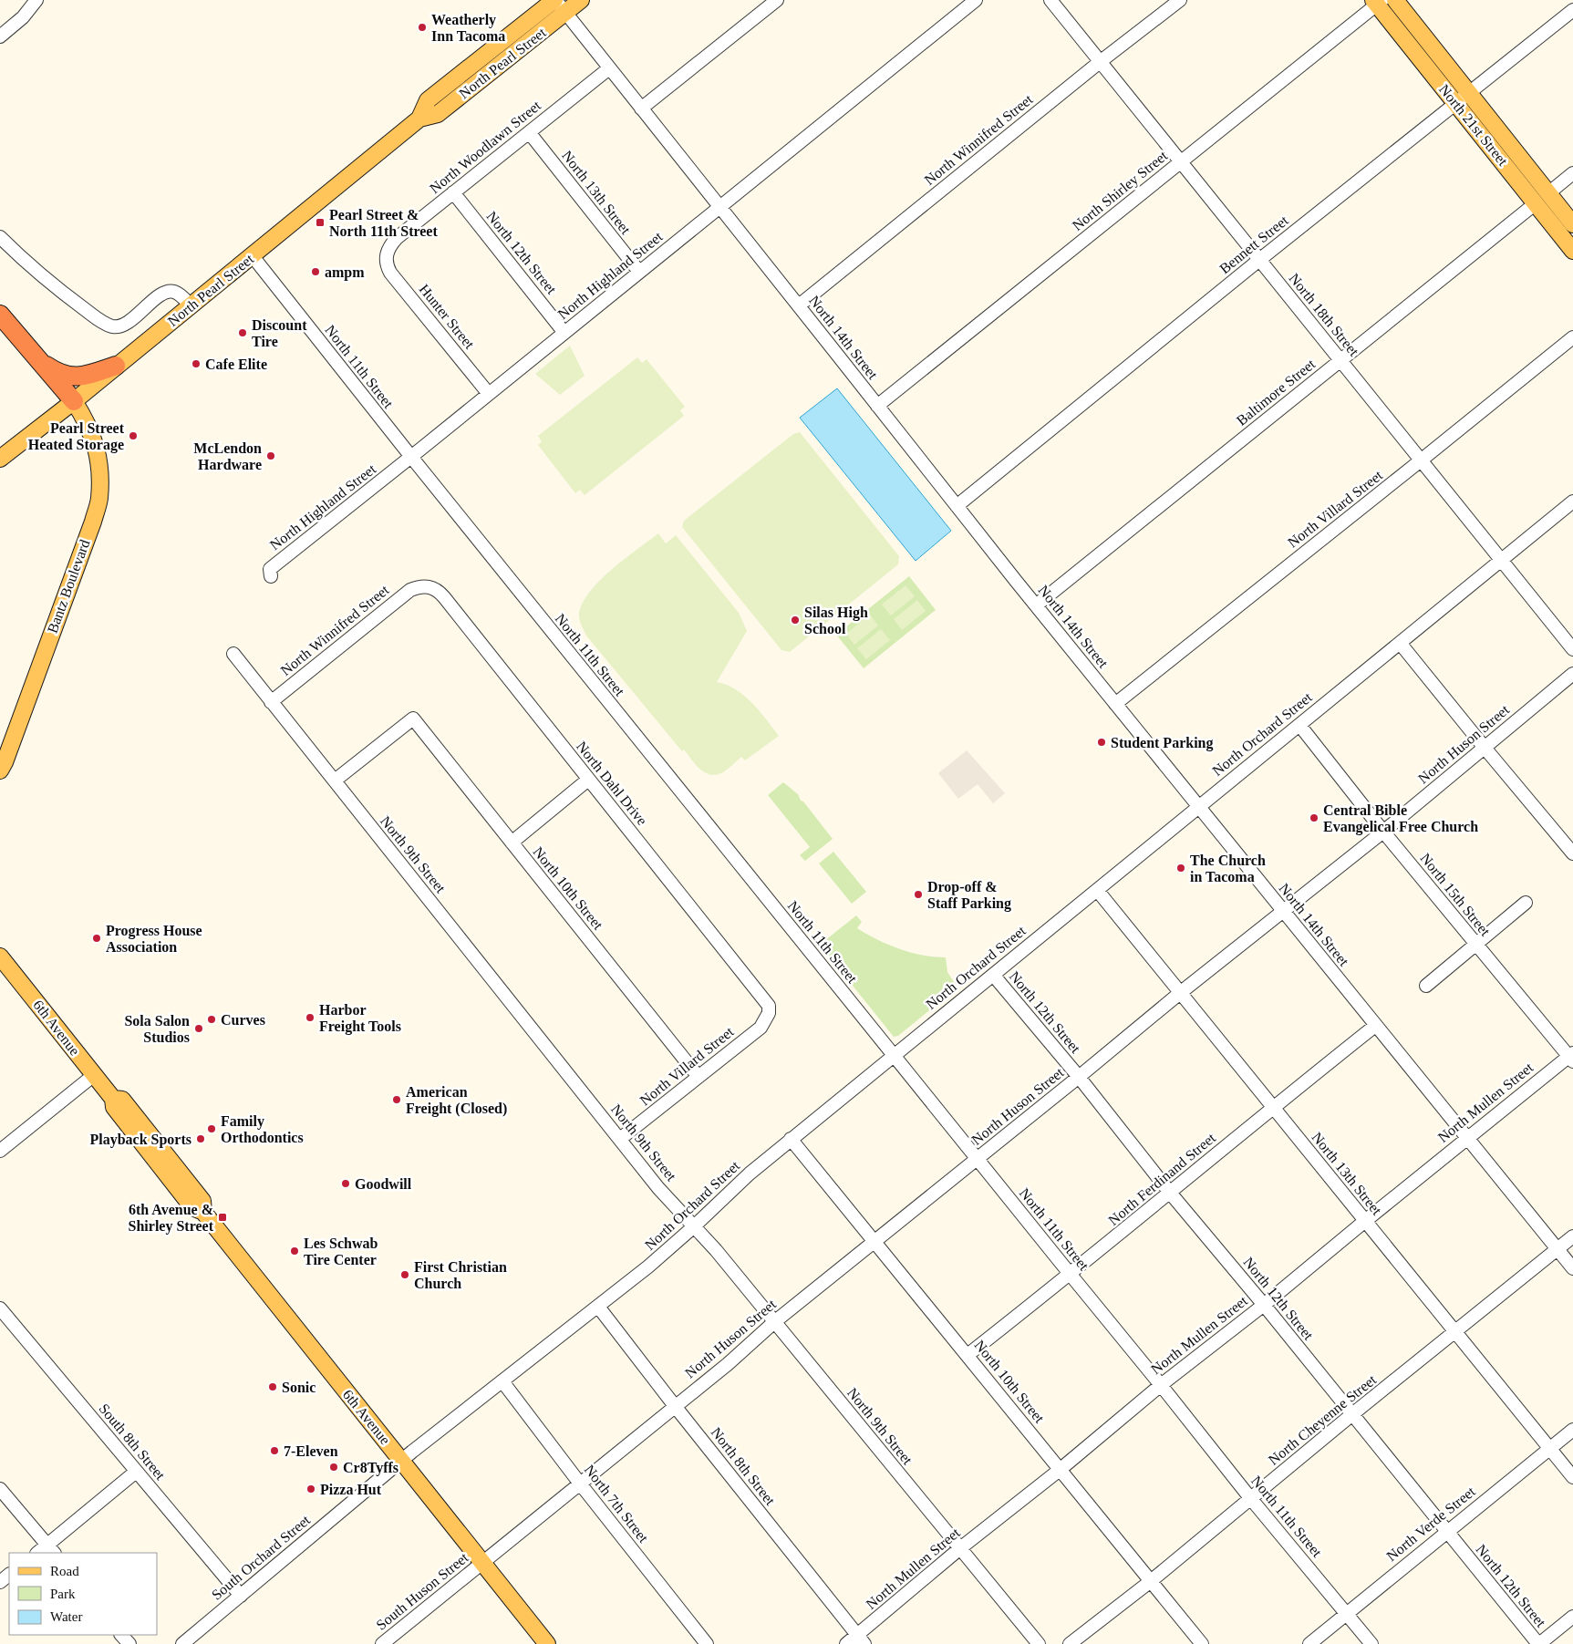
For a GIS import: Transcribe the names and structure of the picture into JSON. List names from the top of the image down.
{
  "streets": {
    "main road": [
      "North Pearl Street",
      "North 21st Street",
      "Bantz Boulevard",
      "6th Avenue"
    ],
    "street": [
      "North Winnifred Street",
      "North Woodlawn Street",
      "North Shirley Street",
      "North 13th Street",
      "Bennett Street",
      "North 12th Street",
      "North Highland Street",
      "North 18th Street",
      "Hunter Street",
      "North 14th Street",
      "North 11th Street",
      "Baltimore Street",
      "North Villard Street",
      "North Orchard Street",
      "North Huson Street",
      "North Dahl Drive",
      "North 9th Street",
      "North 10th Street",
      "North 15th Street",
      "North Mullen Street",
      "North Ferdinand Street",
      "North Cheyenne Street",
      "South 8th Street",
      "North 8th Street",
      "North 7th Street",
      "North Verde Street",
      "South Orchard Street",
      "South Huson Street"
    ]
  },
  "crossings": [
    ["North Pearl Street", "North 14th Street"],
    ["North Pearl Street", "North 11th Street"],
    ["North Pearl Street", "Bantz Boulevard"],
    ["North 21st Street", "North Shirley Street"],
    ["North 21st Street", "Bennett Street"],
    ["North 21st Street", "Baltimore Street"],
    ["North Winnifred Street", "North 18th Street"],
    ["North Winnifred Street", "North 14th Street"],
    ["North Winnifred Street", "North Dahl Drive"],
    ["North Winnifred Street", "North 9th Street"],
    ["North Woodlawn Street", "North 13th Street"],
    ["North Woodlawn Street", "North 12th Street"],
    ["North Woodlawn Street", "Hunter Street"],
    ["North Woodlawn Street", "North 14th Street"],
    ["North Shirley Street", "North 18th Street"],
    ["North Shirley Street", "North 14th Street"],
    ["North 13th Street", "North Highland Street"],
    ["North 13th Street", "North Orchard Street"],
    ["North 13th Street", "North Huson Street"],
    ["North 13th Street", "North Mullen Street"],
    ["North 13th Street", "North Ferdinand Street"],
    ["North 13th Street", "North Cheyenne Street"],
    ["North 13th Street", "North Verde Street"],
    ["Bennett Street", "North 18th Street"],
    ["Bennett Street", "North 14th Street"],
    ["North 12th Street", "North Highland Street"],
    ["North 12th Street", "North Orchard Street"],
    ["North 12th Street", "North Huson Street"],
    ["North 12th Street", "North Mullen Street"],
    ["North 12th Street", "North Ferdinand Street"],
    ["North 12th Street", "North Cheyenne Street"],
    ["North 12th Street", "North Verde Street"],
    ["North Highland Street", "Hunter Street"],
    ["North Highland Street", "North 14th Street"],
    ["North Highland Street", "North 11th Street"],
    ["North 18th Street", "Baltimore Street"],
    ["North 18th Street", "North Villard Street"],
    ["North 18th Street", "North Orchard Street"],
    ["North 14th Street", "Baltimore Street"],
    ["North 14th Street", "North Villard Street"],
    ["North 14th Street", "North Orchard Street"],
    ["North 14th Street", "North Huson Street"],
    ["North 14th Street", "North Mullen Street"],
    ["North 14th Street", "North Ferdinand Street"],
    ["North 14th Street", "North Cheyenne Street"],
    ["North 11th Street", "North Orchard Street"],
    ["North 11th Street", "North Huson Street"],
    ["North 11th Street", "North Mullen Street"],
    ["North 11th Street", "North Ferdinand Street"],
    ["North 11th Street", "North Cheyenne Street"],
    ["North 11th Street", "North Verde Street"],
    ["North Villard Street", "North Dahl Drive"],
    ["North Villard Street", "North 9th Street"],
    ["North Villard Street", "North 10th Street"],
    ["North Orchard Street", "North 9th Street"],
    ["North Orchard Street", "North 10th Street"],
    ["North Orchard Street", "North 15th Street"],
    ["North Orchard Street", "6th Avenue"],
    ["North Orchard Street", "North 8th Street"],
    ["North Orchard Street", "North 7th Street"],
    ["North Orchard Street", "South Orchard Street"],
    ["North Huson Street", "North 9th Street"],
    ["North Huson Street", "North 10th Street"],
    ["North Huson Street", "North 15th Street"],
    ["North Huson Street", "6th Avenue"],
    ["North Huson Street", "North 8th Street"],
    ["North Huson Street", "North 7th Street"],
    ["North Huson Street", "South Huson Street"],
    ["North 9th Street", "North 10th Street"],
    ["North 9th Street", "North Mullen Street"],
    ["North 10th Street", "North Mullen Street"],
    ["North 10th Street", "North Ferdinand Street"],
    ["North 10th Street", "North Cheyenne Street"],
    ["North 15th Street", "North Mullen Street"],
    ["6th Avenue", "South Orchard Street"],
    ["6th Avenue", "South Huson Street"],
    ["North Mullen Street", "North 8th Street"],
    ["South 8th Street", "South Orchard Street"]
  ],
  "places": {
    "other": [
      "Weatherly Inn Tacoma",
      "ampm",
      "Discount Tire",
      "Cafe Elite",
      "Pearl Street Heated Storage",
      "McLendon Hardware",
      "Silas High School",
      "Student Parking",
      "Central Bible Evangelical Free Church",
      "The Church in Tacoma",
      "Drop-off & Staff Parking",
      "Progress House Association",
      "Harbor Freight Tools",
      "Curves",
      "Sola Salon Studios",
      "American Freight (Closed)",
      "Family Orthodontics",
      "Playback Sports",
      "Goodwill",
      "Les Schwab Tire Center",
      "First Christian Church",
      "Sonic",
      "7-Eleven",
      "Cr8Tyffs",
      "Pizza Hut"
    ],
    "transit": ["Pearl Street & North 11th Street", "6th Avenue & Shirley Street"]
  },
  "legend": ["Road", "Park", "Water"]
}
